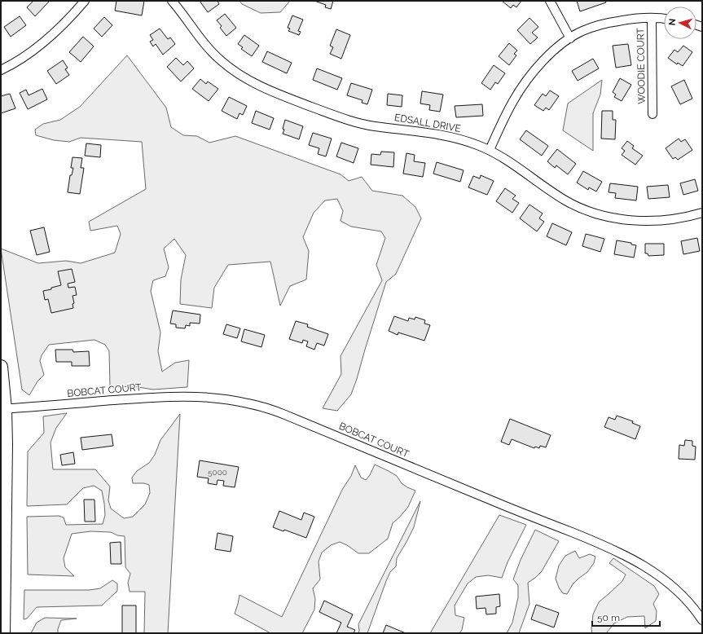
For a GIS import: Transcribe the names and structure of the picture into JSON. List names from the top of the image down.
{
  "streets": {
    "street": ["WOODIE COURT", "EDSALL DRIVE", "BOBCAT COURT"]
  },
  "house_numbers": ["5000"],
  "scale_bar": "50 m",
  "north": "left"
}
